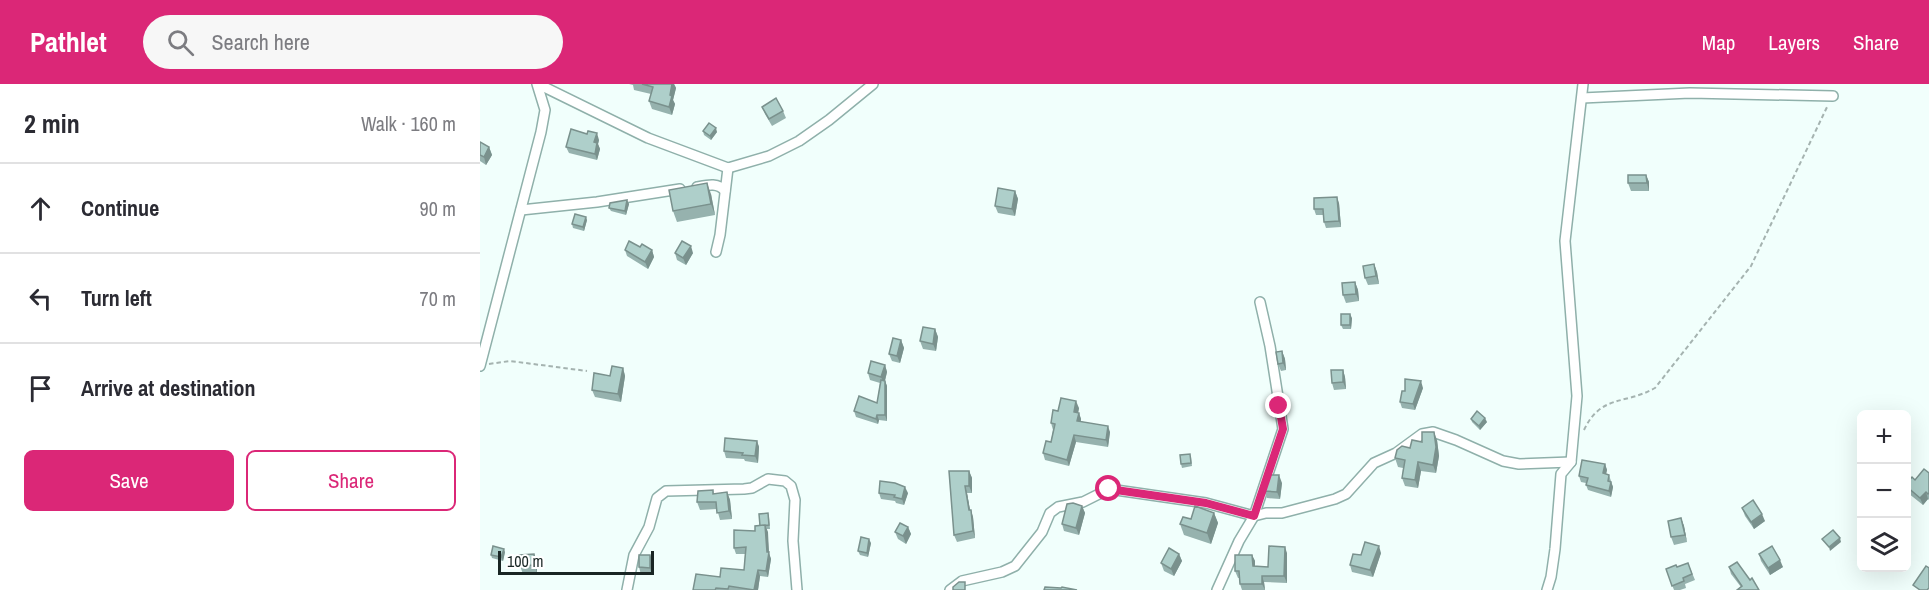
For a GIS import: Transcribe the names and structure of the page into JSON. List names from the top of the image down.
{
  "scale_bar": "100 m",
  "page": {
    "header": "Pathlet",
    "search": "Search here",
    "nav": ["Map", "Layers", "Share"],
    "heading": ["2 min", "Walk · 160 m"],
    "list": [
      ["Continue", "90 m"],
      ["Turn left", "70 m"],
      "Arrive at destination"
    ],
    "map_buttons": ["+", "−"],
    "buttons": ["Save", "Share"],
    "scale": "100 m"
  }
}
